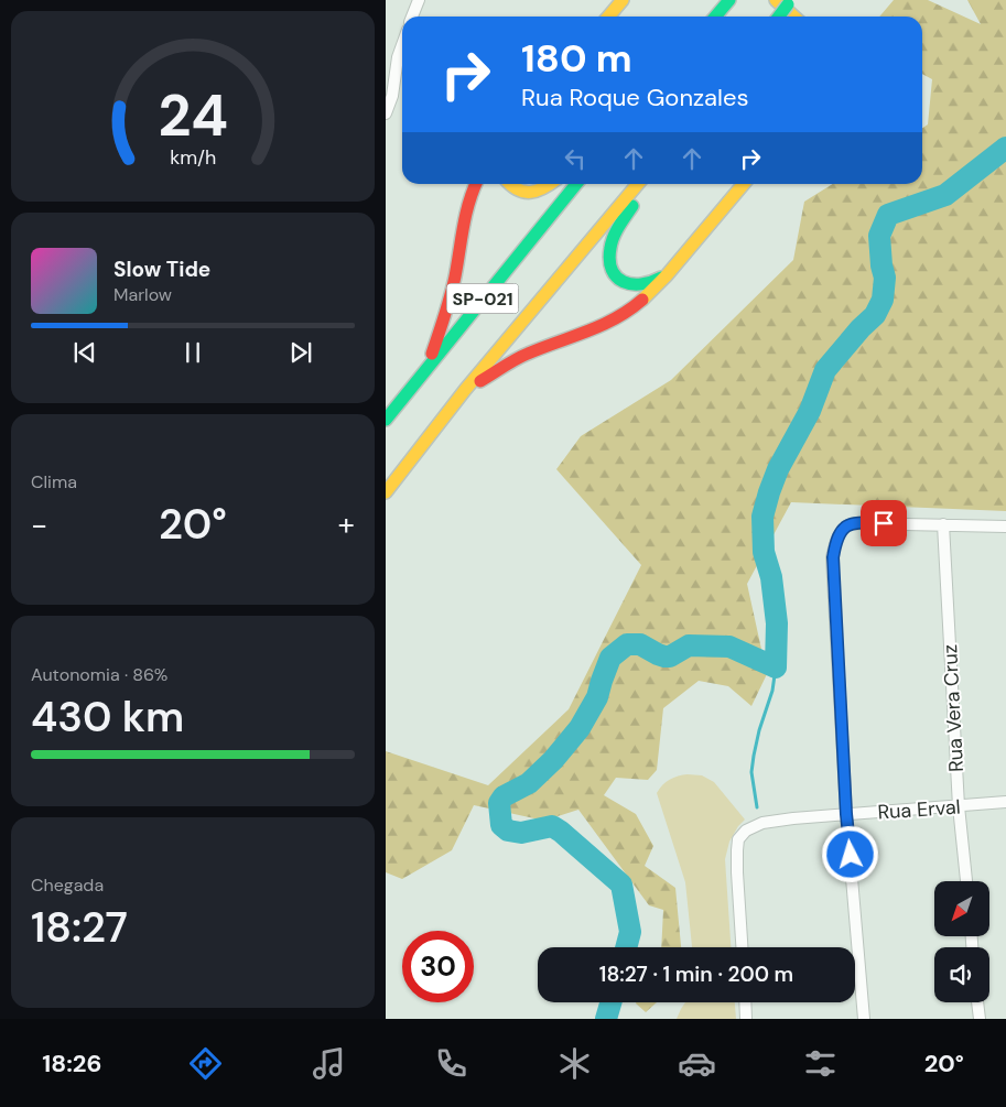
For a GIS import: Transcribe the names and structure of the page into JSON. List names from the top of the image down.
{
  "streets": {
    "highway": ["SP-021"],
    "street": ["Rua Vera Cruz", "Rua Erval"]
  },
  "crossings": [
    ["Rua Vera Cruz", "Rua Erval"]
  ],
  "north": "bottom left",
  "page": {
    "turn": ["180 m", "Rua Roque Gonzales"],
    "song": ["Slow Tide", "Marlow"],
    "tile": [
      "Clima",
      ["Autonomia · 86%", "430 km"],
      ["Chegada", "18:27"]
    ],
    "heat": ["−", "20°", "+"],
    "limit": "30",
    "trip": "18:27 · 1 min · 200 m",
    "tabs": ["18:26", "20°"],
    "gauge": ["24", "km/h"]
  }
}
